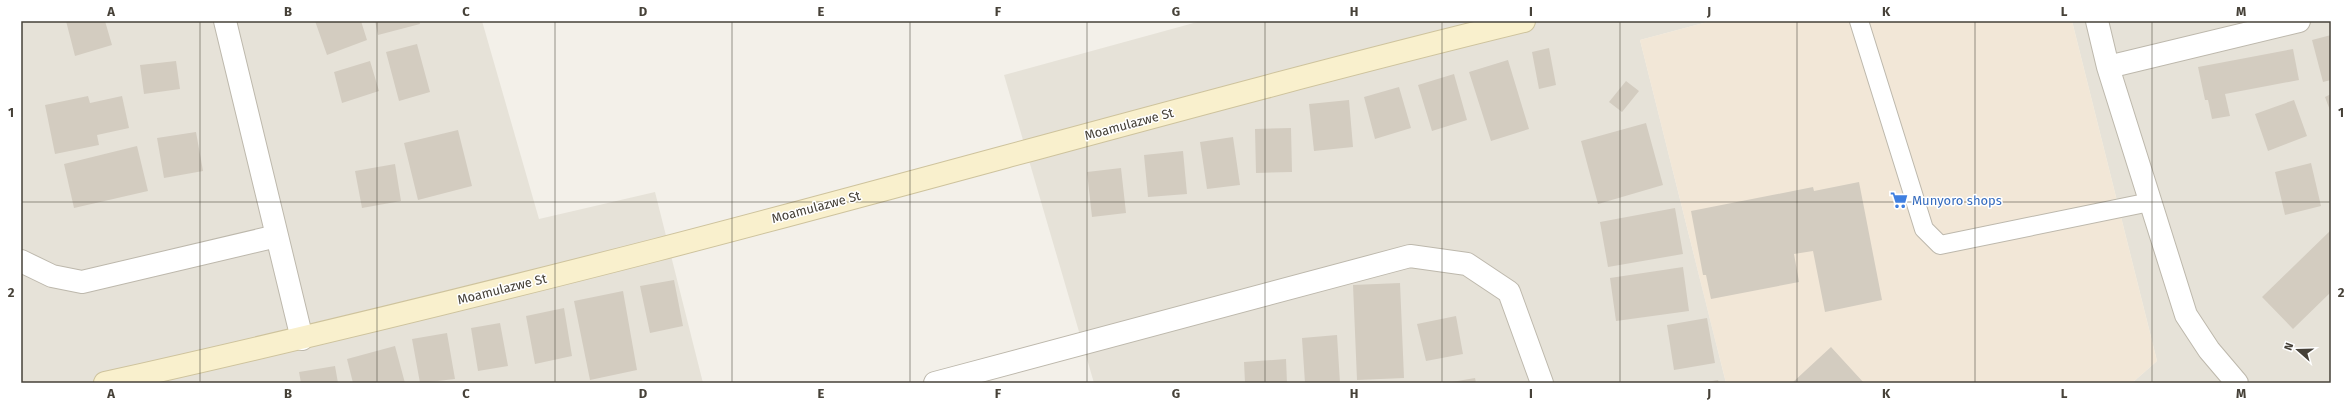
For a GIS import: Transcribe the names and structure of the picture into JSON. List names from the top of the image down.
{
  "streets": {
    "street": ["Moamulazwe St"]
  },
  "places": {
    "supermarket": ["Munyoro shops"]
  },
  "north": "left",
  "grid": {
    "columns": [
      "A",
      "B",
      "C",
      "D",
      "E",
      "F",
      "G",
      "H",
      "I",
      "J",
      "K",
      "L",
      "M"
    ],
    "rows": ["1", "2"]
  }
}
